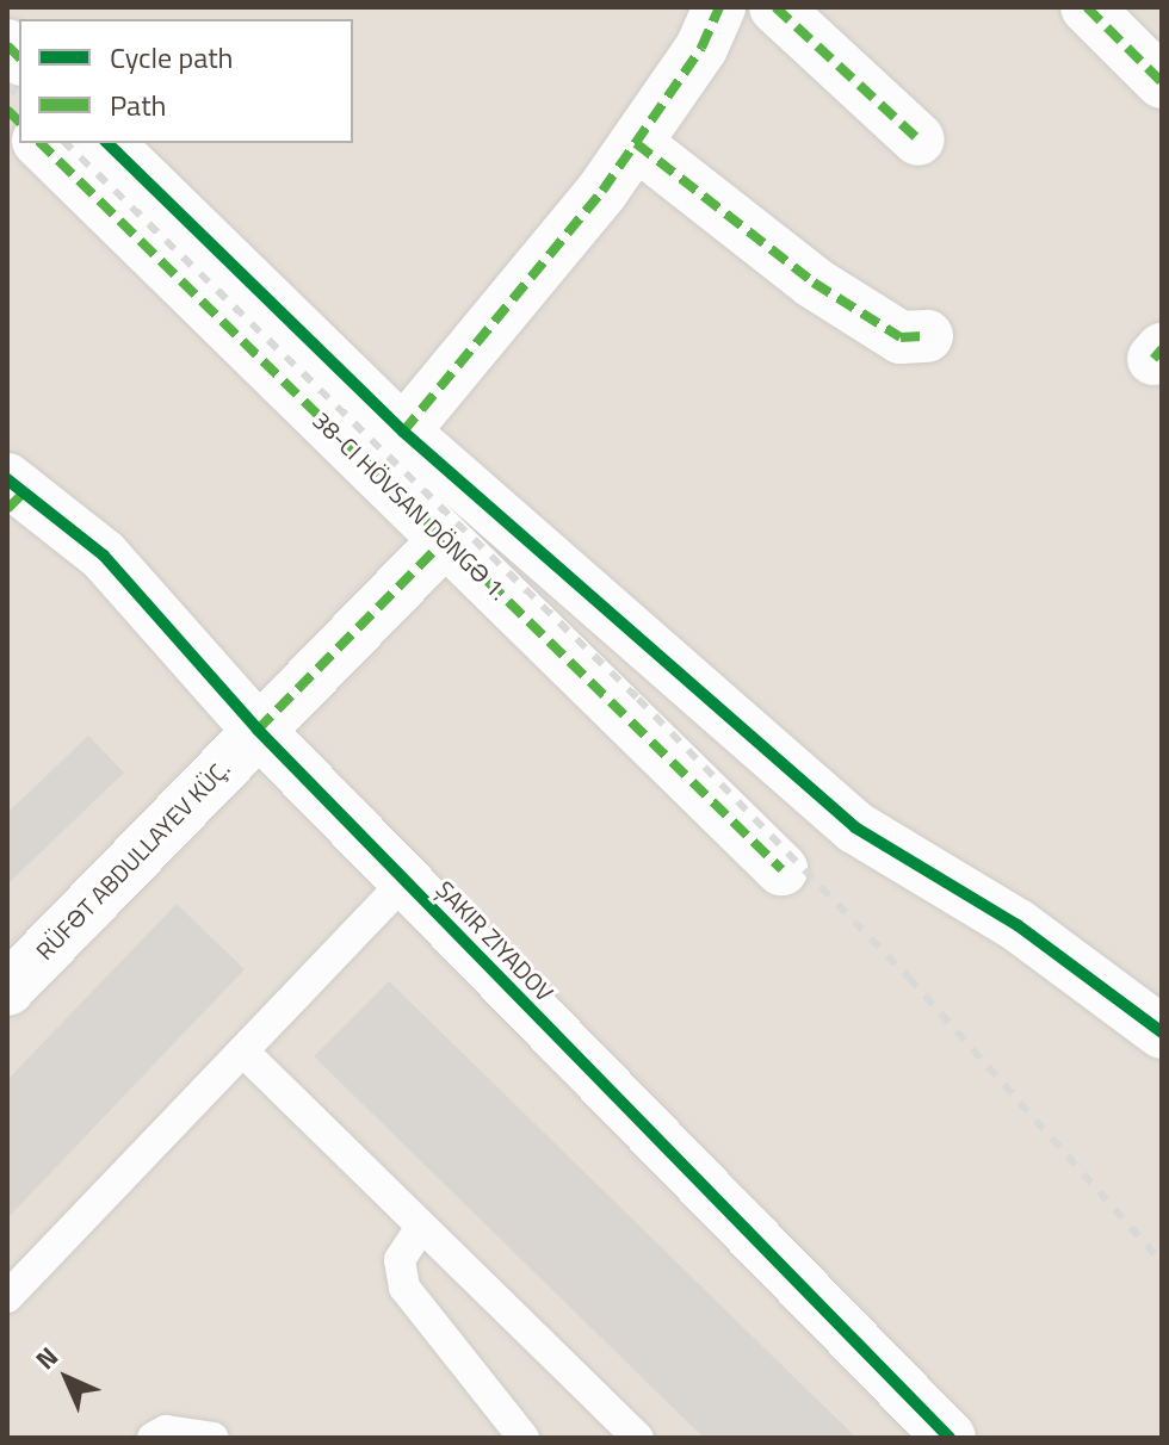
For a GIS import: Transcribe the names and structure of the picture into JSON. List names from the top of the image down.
{
  "streets": {
    "street": ["38-CI HÖVSAN DÖNGƏ 1.", "RÜFƏT ABDULLAYEV KÜÇ.", "ŞAKIR ZIYADOV"]
  },
  "crossings": [
    ["38-CI HÖVSAN DÖNGƏ 1.", "RÜFƏT ABDULLAYEV KÜÇ."],
    ["RÜFƏT ABDULLAYEV KÜÇ.", "ŞAKIR ZIYADOV"]
  ],
  "legend": ["Cycle path", "Path"],
  "north": "top left"
}
